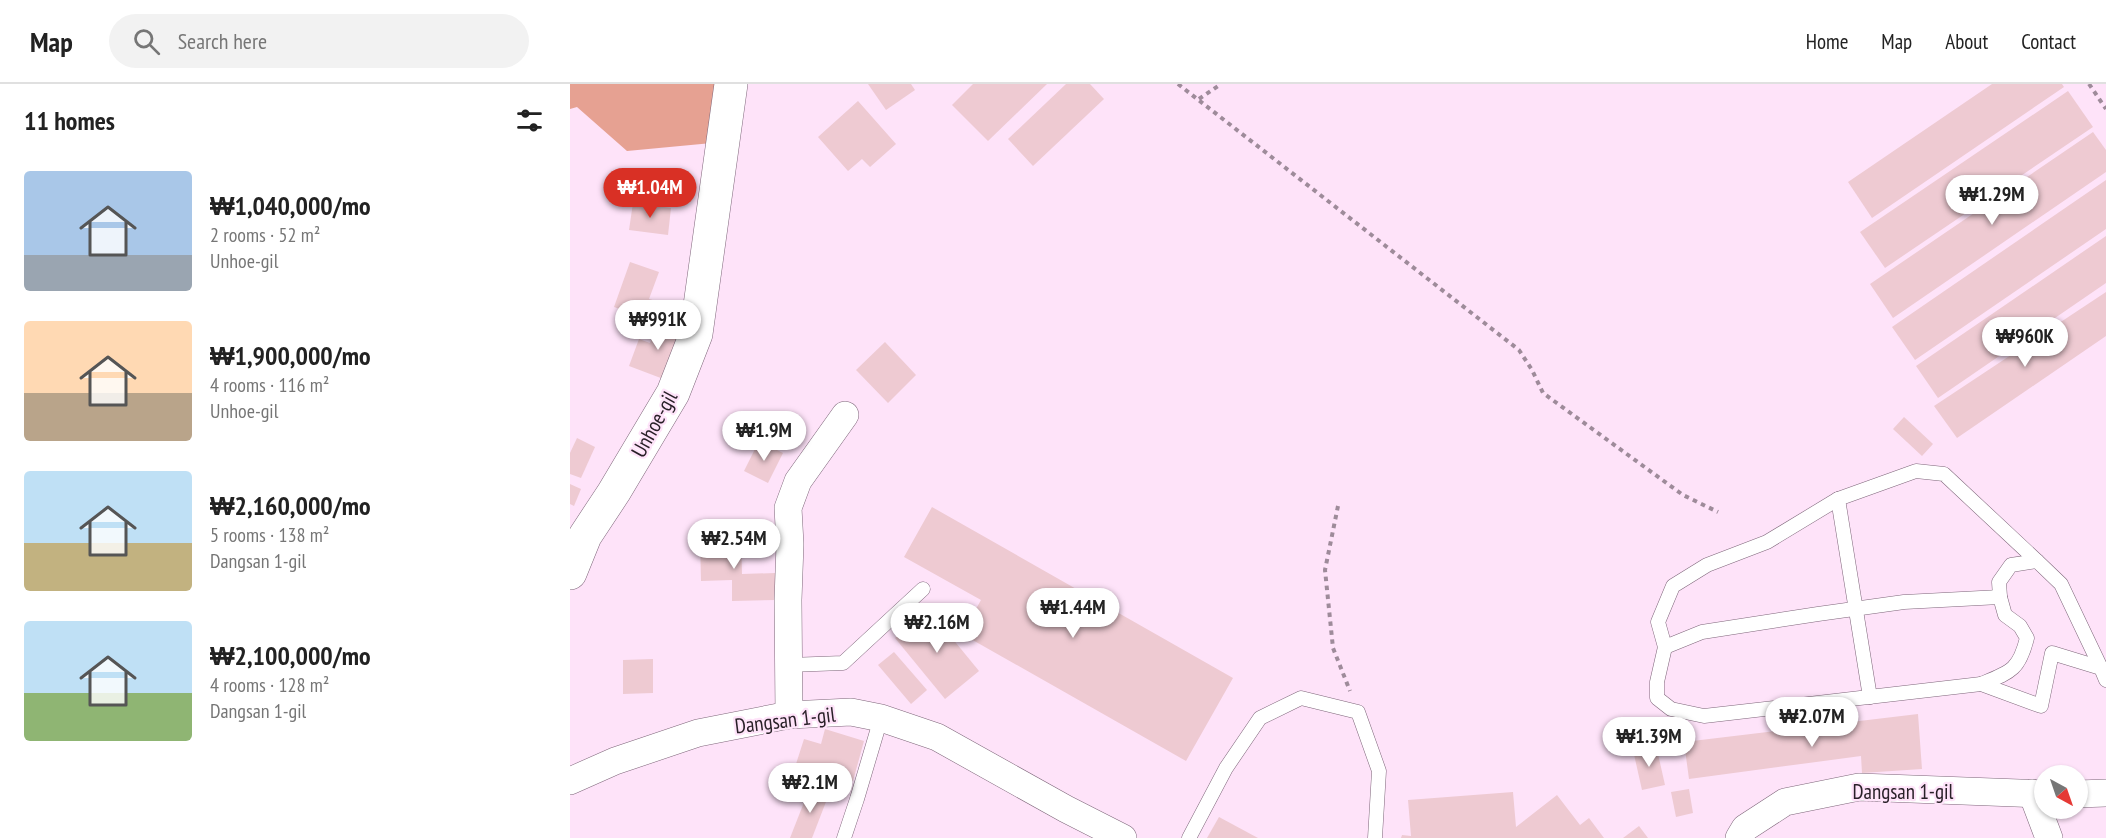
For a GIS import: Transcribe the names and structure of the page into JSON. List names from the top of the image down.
{
  "streets": {
    "street": ["Unhoe-gil", "Dangsan 1-gil"]
  },
  "north": "bottom right",
  "page": {
    "header": "Map",
    "search": "Search here",
    "nav": [
      "Home",
      "Map",
      "About",
      "Contact"
    ],
    "heading": "11 homes",
    "list": [
      {
        "name": "₩1,040,000/mo",
        "note": "2 rooms · 52 m² · Unhoe-gil"
      },
      {
        "name": "₩1,900,000/mo",
        "note": "4 rooms · 116 m² · Unhoe-gil"
      },
      {
        "name": "₩2,160,000/mo",
        "note": "5 rooms · 138 m² · Dangsan 1-gil"
      },
      {
        "name": "₩2,100,000/mo",
        "note": "4 rooms · 128 m² · Dangsan 1-gil"
      }
    ],
    "price": [
      "₩1.04M",
      "₩1.29M",
      "₩991K",
      "₩960K",
      "₩1.9M",
      "₩2.54M",
      "₩1.44M",
      "₩2.16M",
      "₩2.07M",
      "₩1.39M",
      "₩2.1M"
    ]
  }
}
